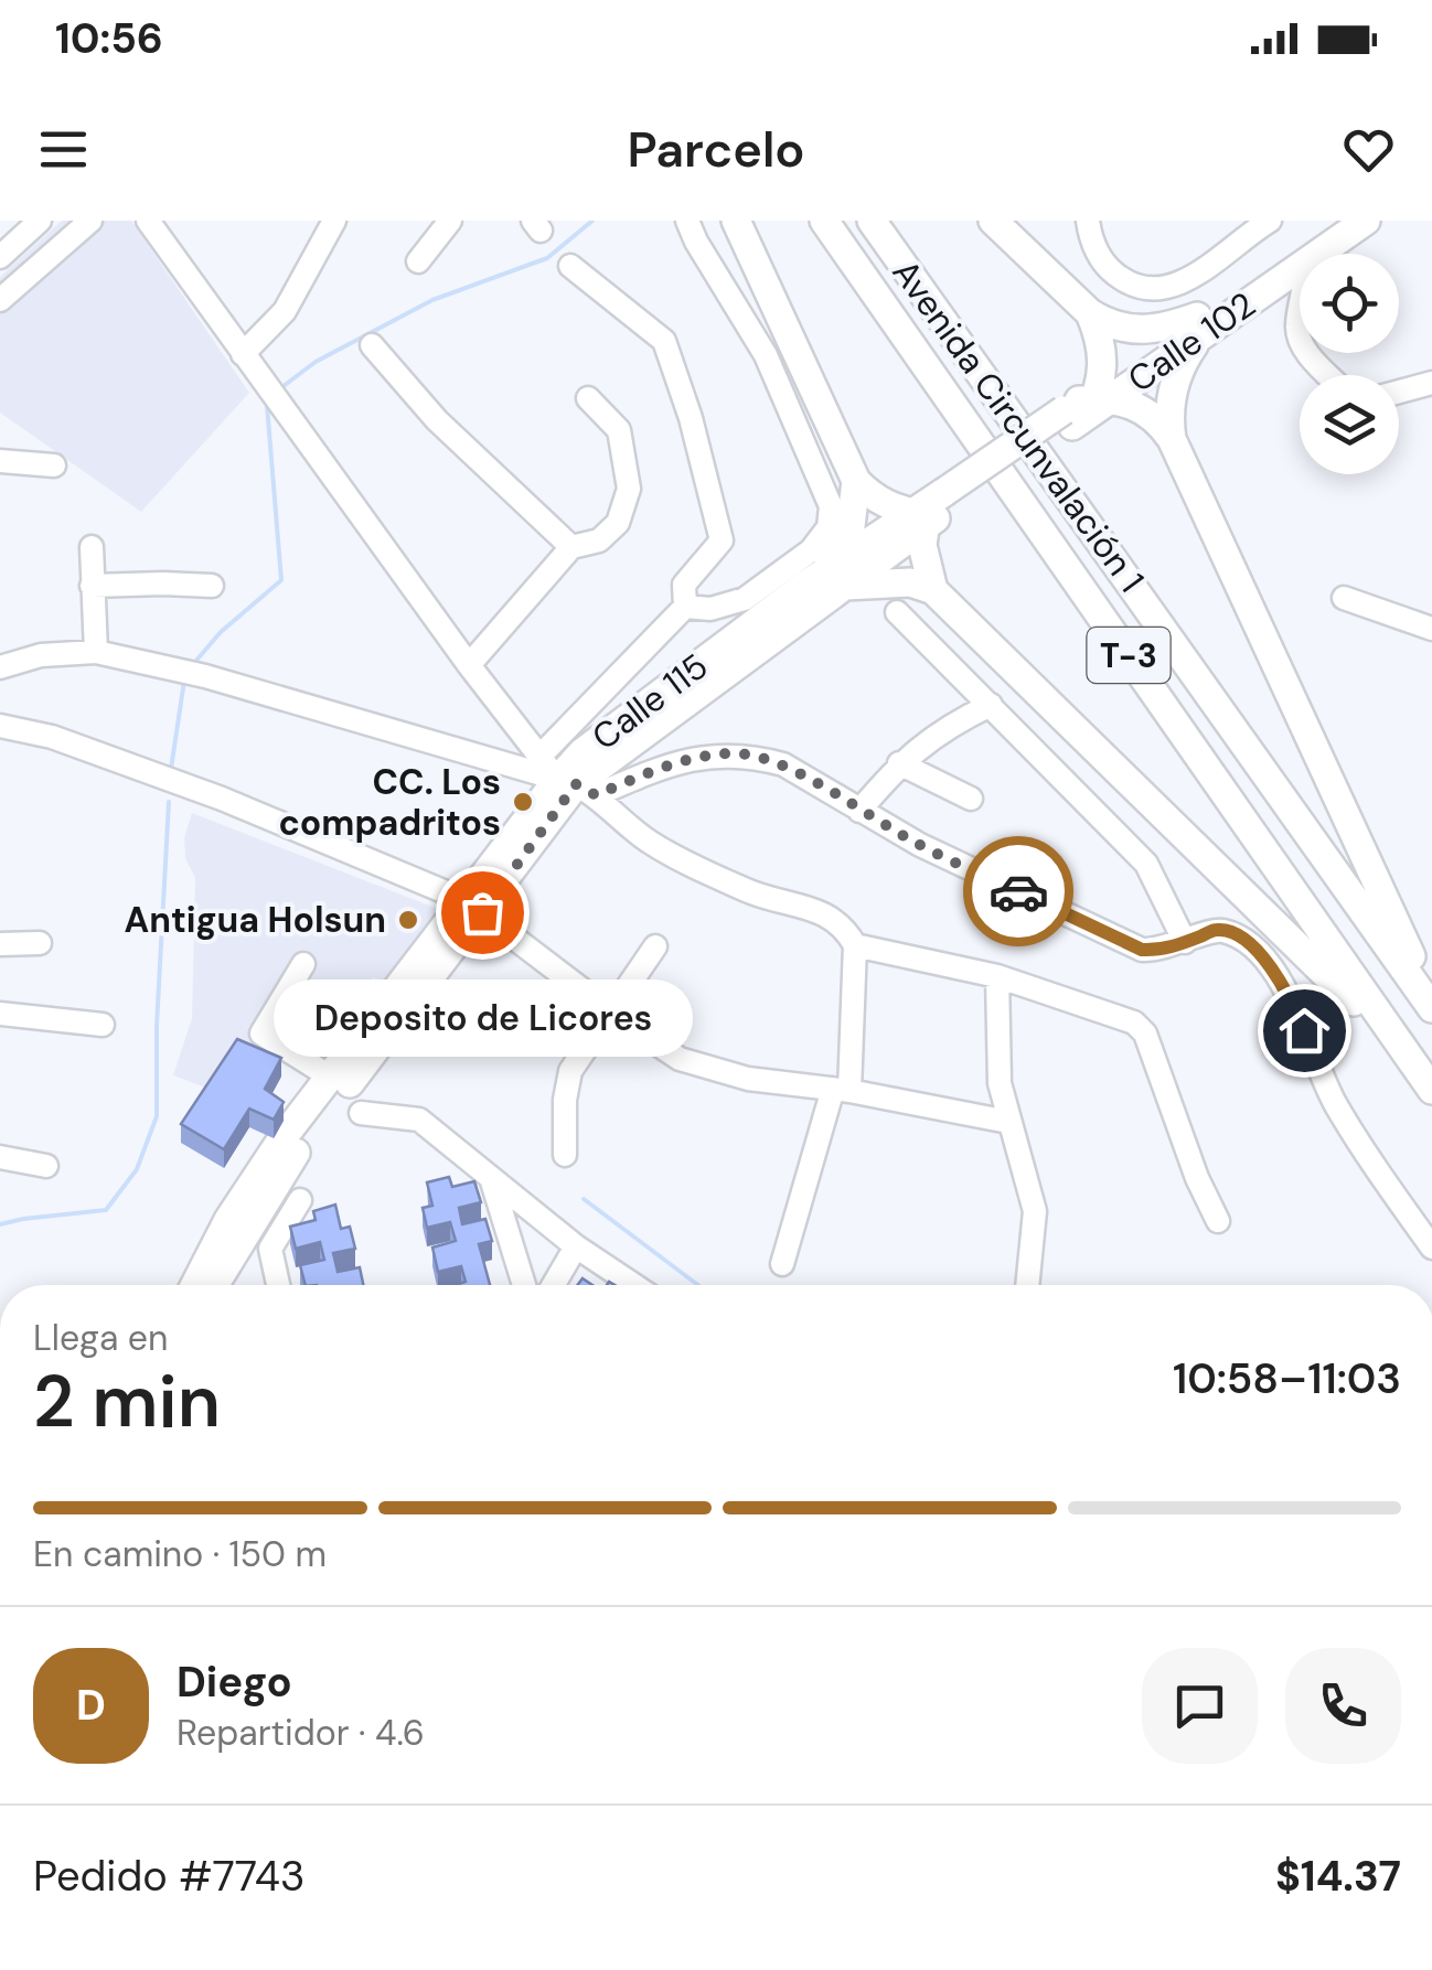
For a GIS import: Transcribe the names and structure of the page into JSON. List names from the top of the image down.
{
  "streets": {
    "main road": [
      "Calle 102",
      "Avenida Circunvalación 1",
      "T-3",
      "Calle 115"
    ]
  },
  "crossings": [
    ["Calle 102", "Calle 115"]
  ],
  "places": ["CC. Los compadritos", "Deposito de Licores", "Antigua Holsun"],
  "page": {
    "status": "10:56",
    "header": "Parcelo",
    "bubble": "Deposito de Licores",
    "heading": ["2 min", "Llega en", "10:58–11:03"],
    "panel": [
      "Diego",
      "Repartidor · 4.6",
      "Pedido #7743",
      "$14.37"
    ],
    "bar": "En camino · 150 m",
    "round": "D"
  }
}
